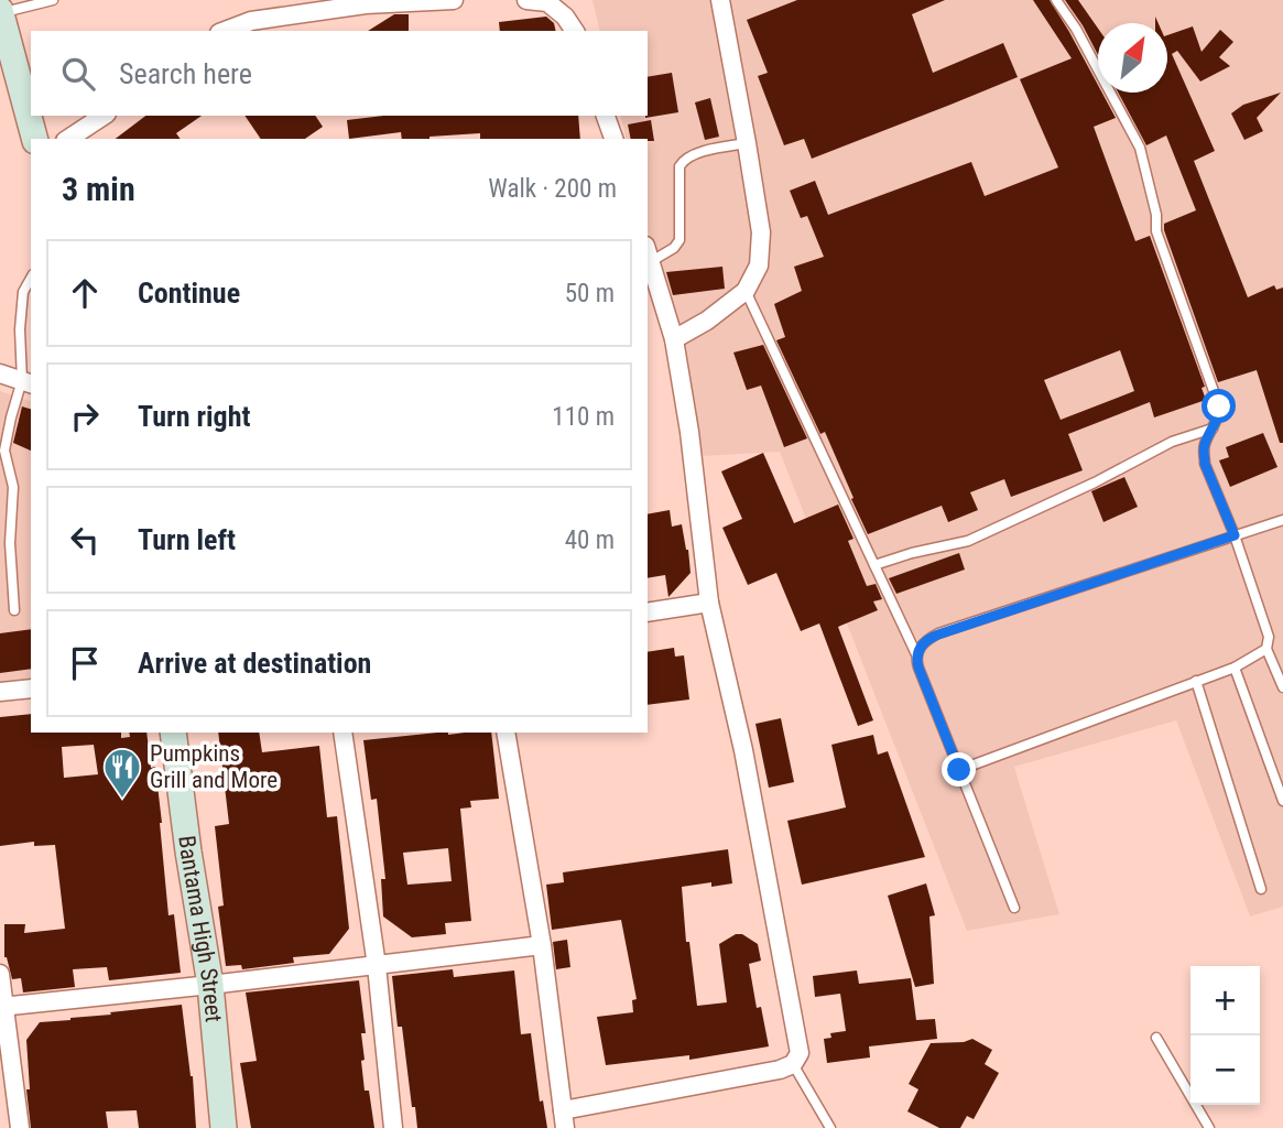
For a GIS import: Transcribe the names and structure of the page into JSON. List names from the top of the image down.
{
  "streets": {
    "main road": ["Bantama High Street"]
  },
  "places": {
    "restaurant": ["Pumpkins Grill and More"]
  },
  "north": "top right",
  "page": {
    "search": "Search here",
    "heading": ["3 min", "Walk · 200 m"],
    "list": [
      ["Continue", "50 m"],
      ["Turn right", "110 m"],
      ["Turn left", "40 m"],
      "Arrive at destination"
    ],
    "map_buttons": ["+", "−"]
  }
}
